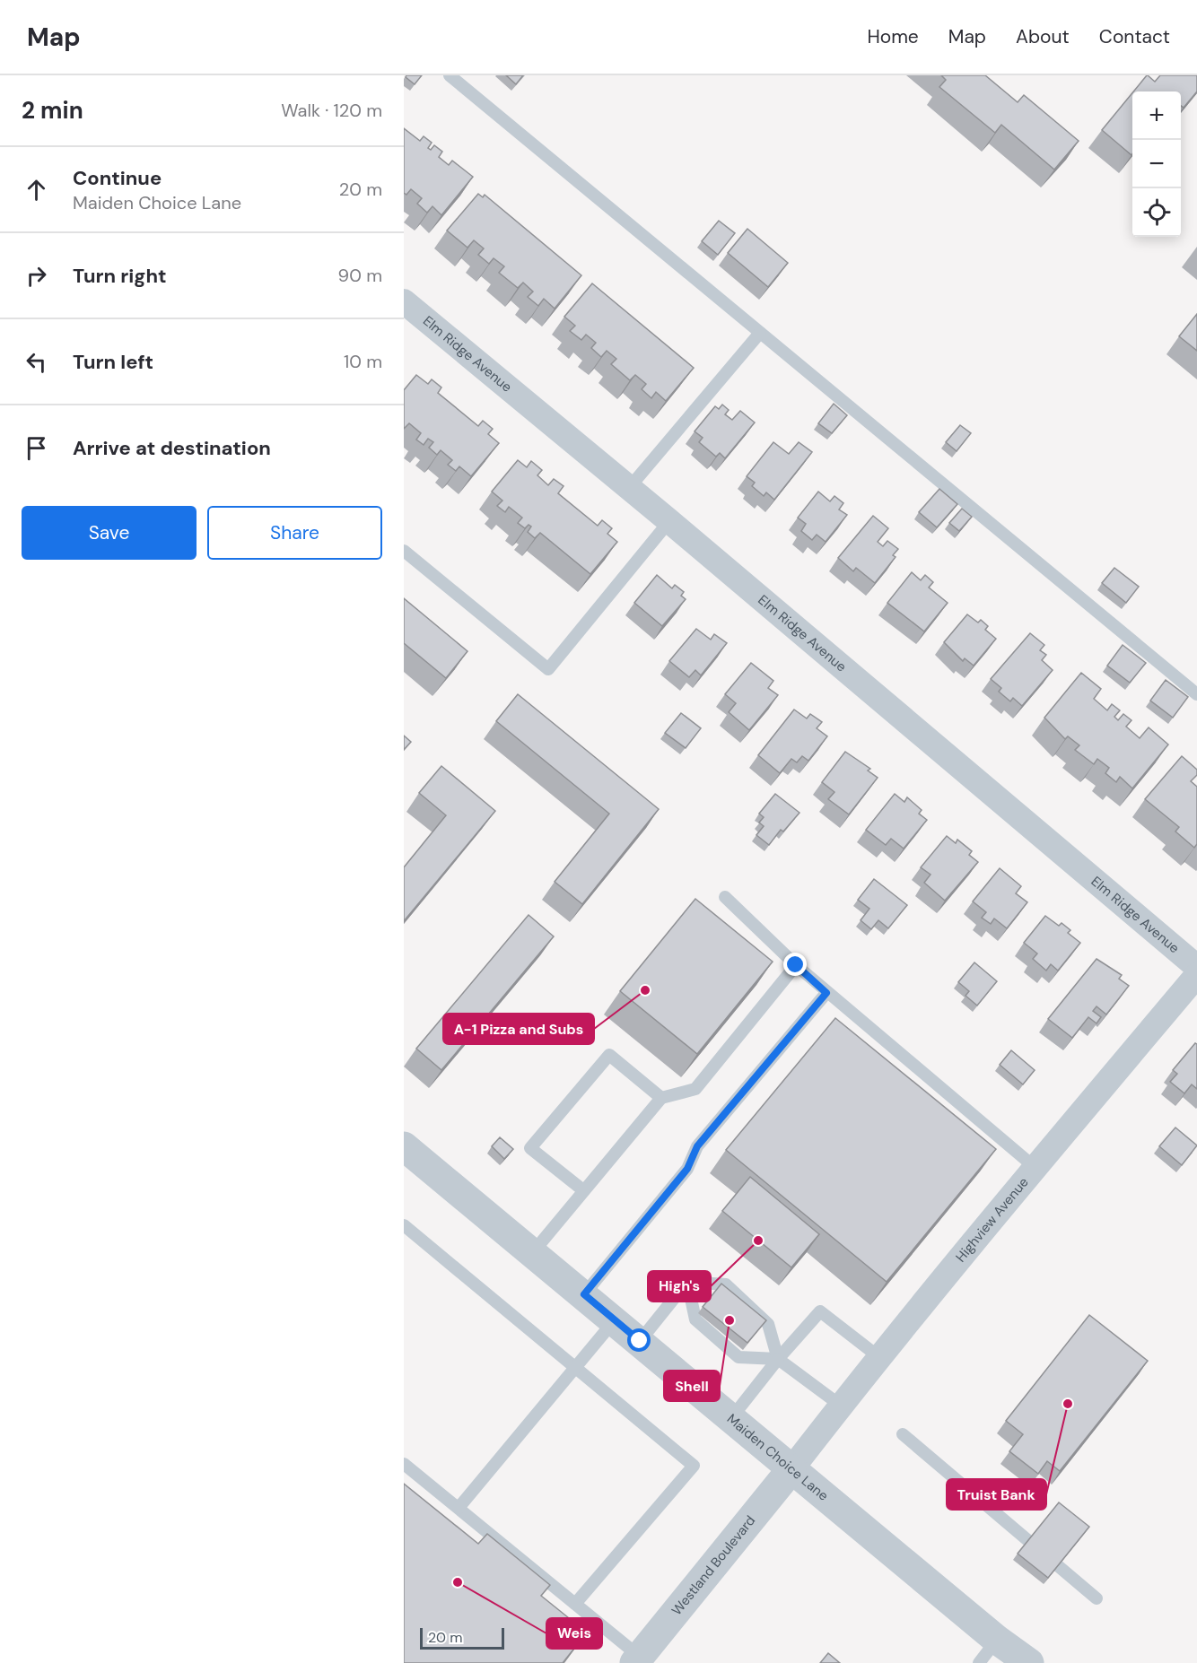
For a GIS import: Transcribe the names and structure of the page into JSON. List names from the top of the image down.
{
  "streets": {
    "street": [
      "Elm Ridge Avenue",
      "Highview Avenue",
      "Maiden Choice Lane",
      "Westland Boulevard"
    ]
  },
  "crossings": [
    ["Highview Avenue", "Maiden Choice Lane"],
    ["Highview Avenue", "Westland Boulevard"],
    ["Maiden Choice Lane", "Westland Boulevard"]
  ],
  "places": [
    "A-1 Pizza and Subs",
    "High's",
    "Shell",
    "Truist Bank",
    "Weis"
  ],
  "scale_bar": "20 m",
  "page": {
    "header": "Map",
    "nav": [
      "Home",
      "Map",
      "About",
      "Contact"
    ],
    "heading": ["2 min", "Walk · 120 m"],
    "map_buttons": ["+", "−"],
    "list": [
      ["Continue", "Maiden Choice Lane", "20 m"],
      ["Turn right", "90 m"],
      ["Turn left", "10 m"],
      "Arrive at destination"
    ],
    "buttons": ["Save", "Share"],
    "scale": "20 m"
  }
}
